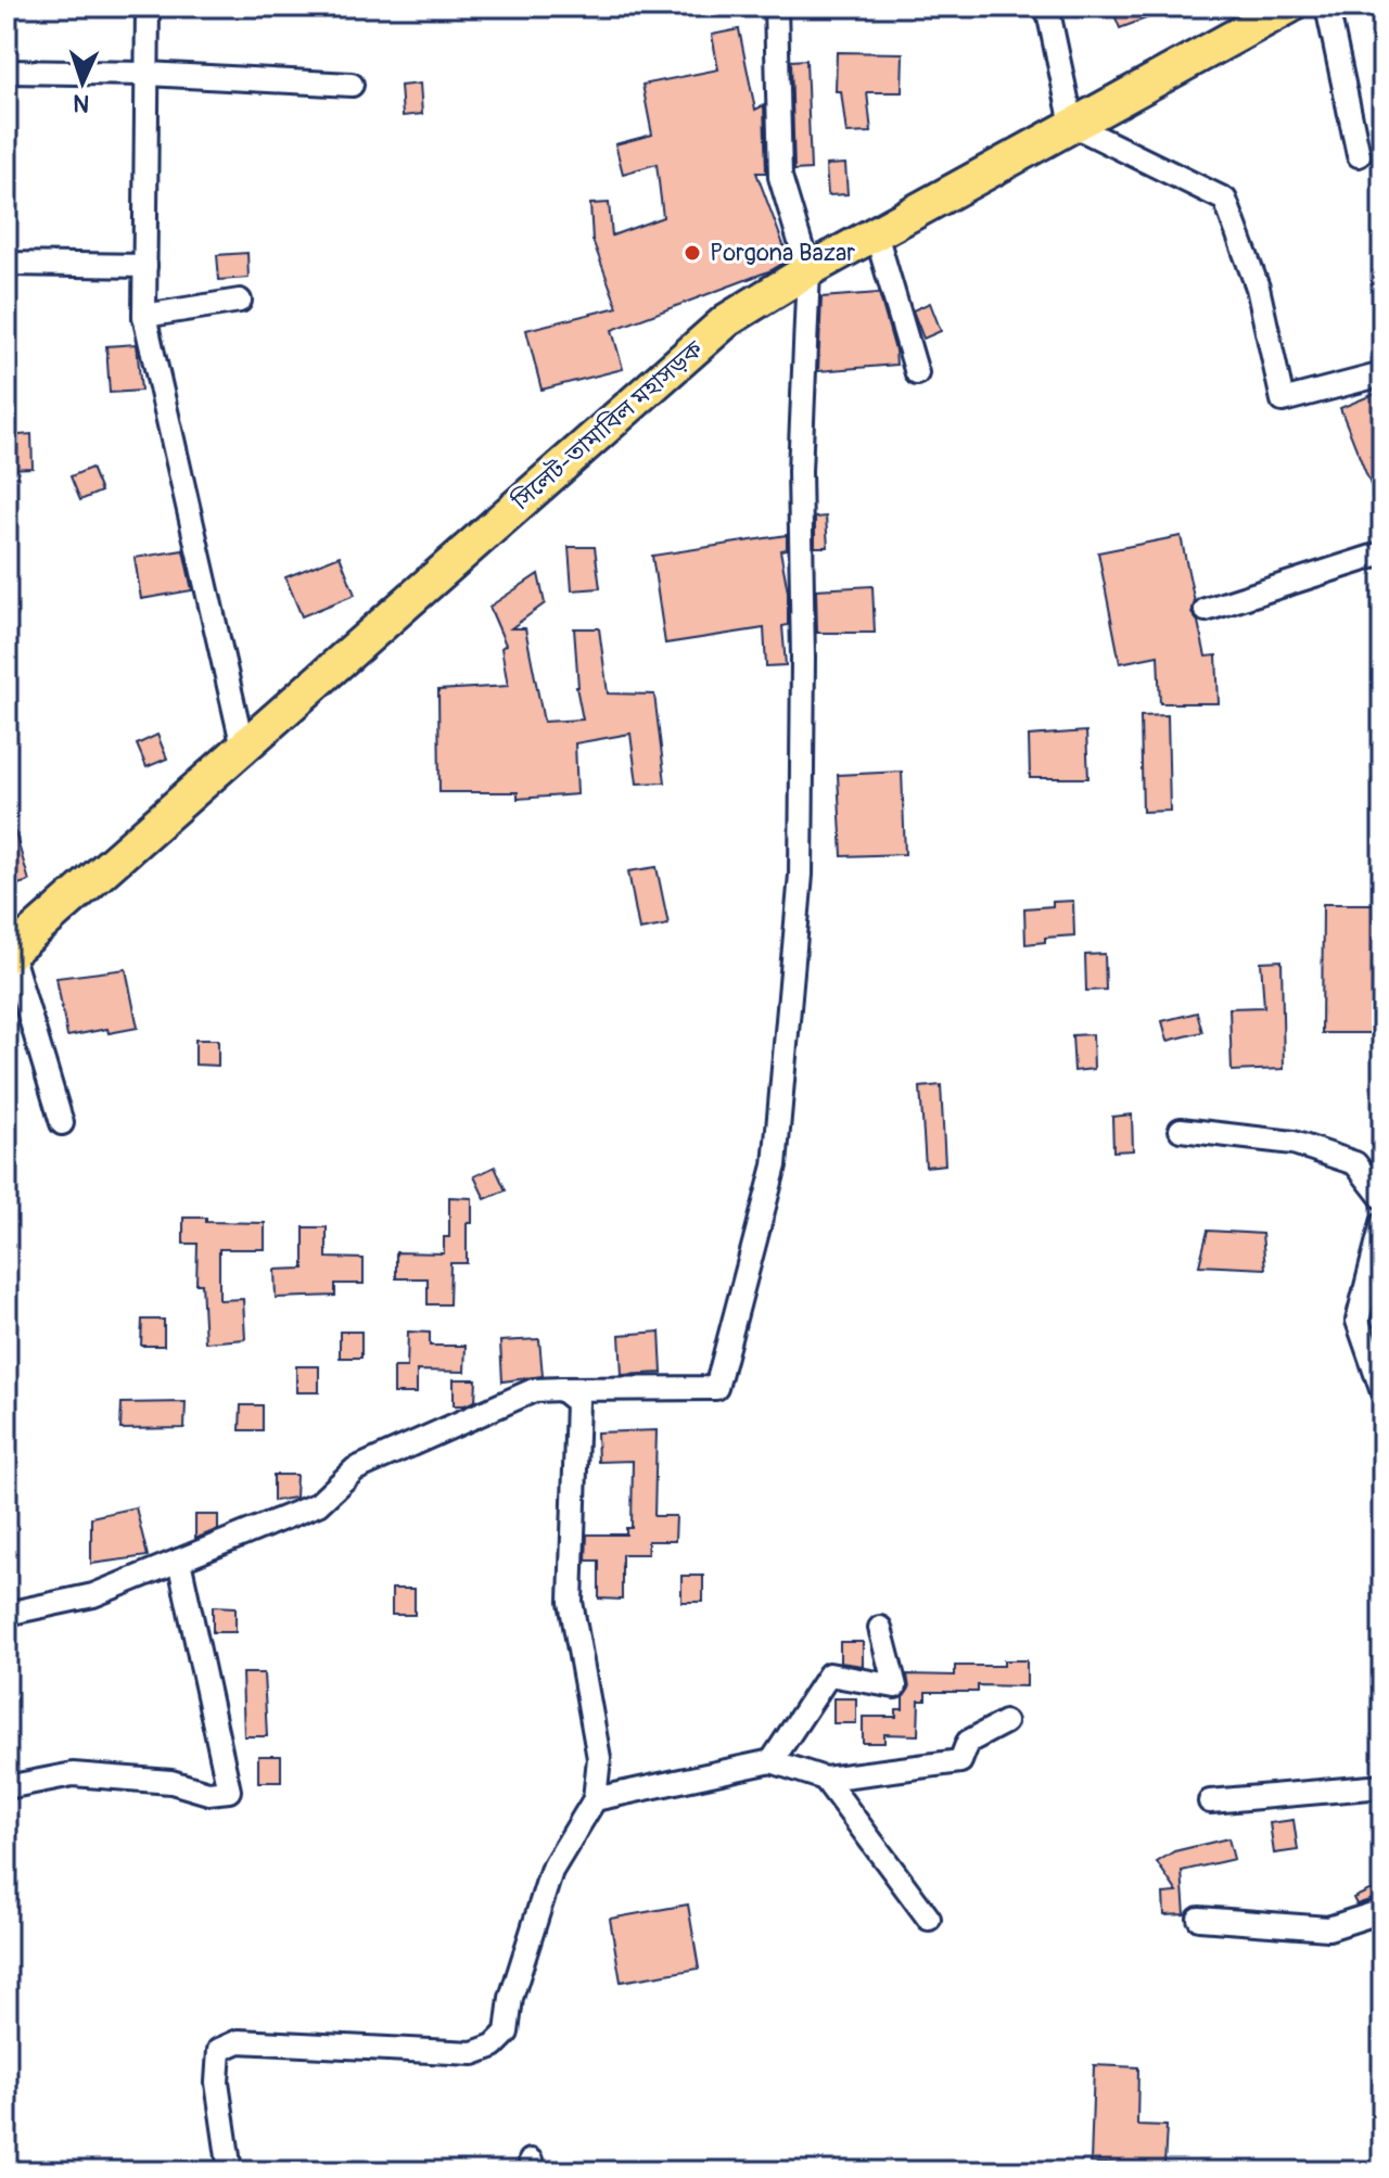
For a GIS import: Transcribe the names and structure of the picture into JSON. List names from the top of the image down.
{
  "streets": {
    "highway": ["সিলেট-তামাবিল মহাসড়ক"]
  },
  "places": ["Porgona Bazar"],
  "north": "bottom"
}
